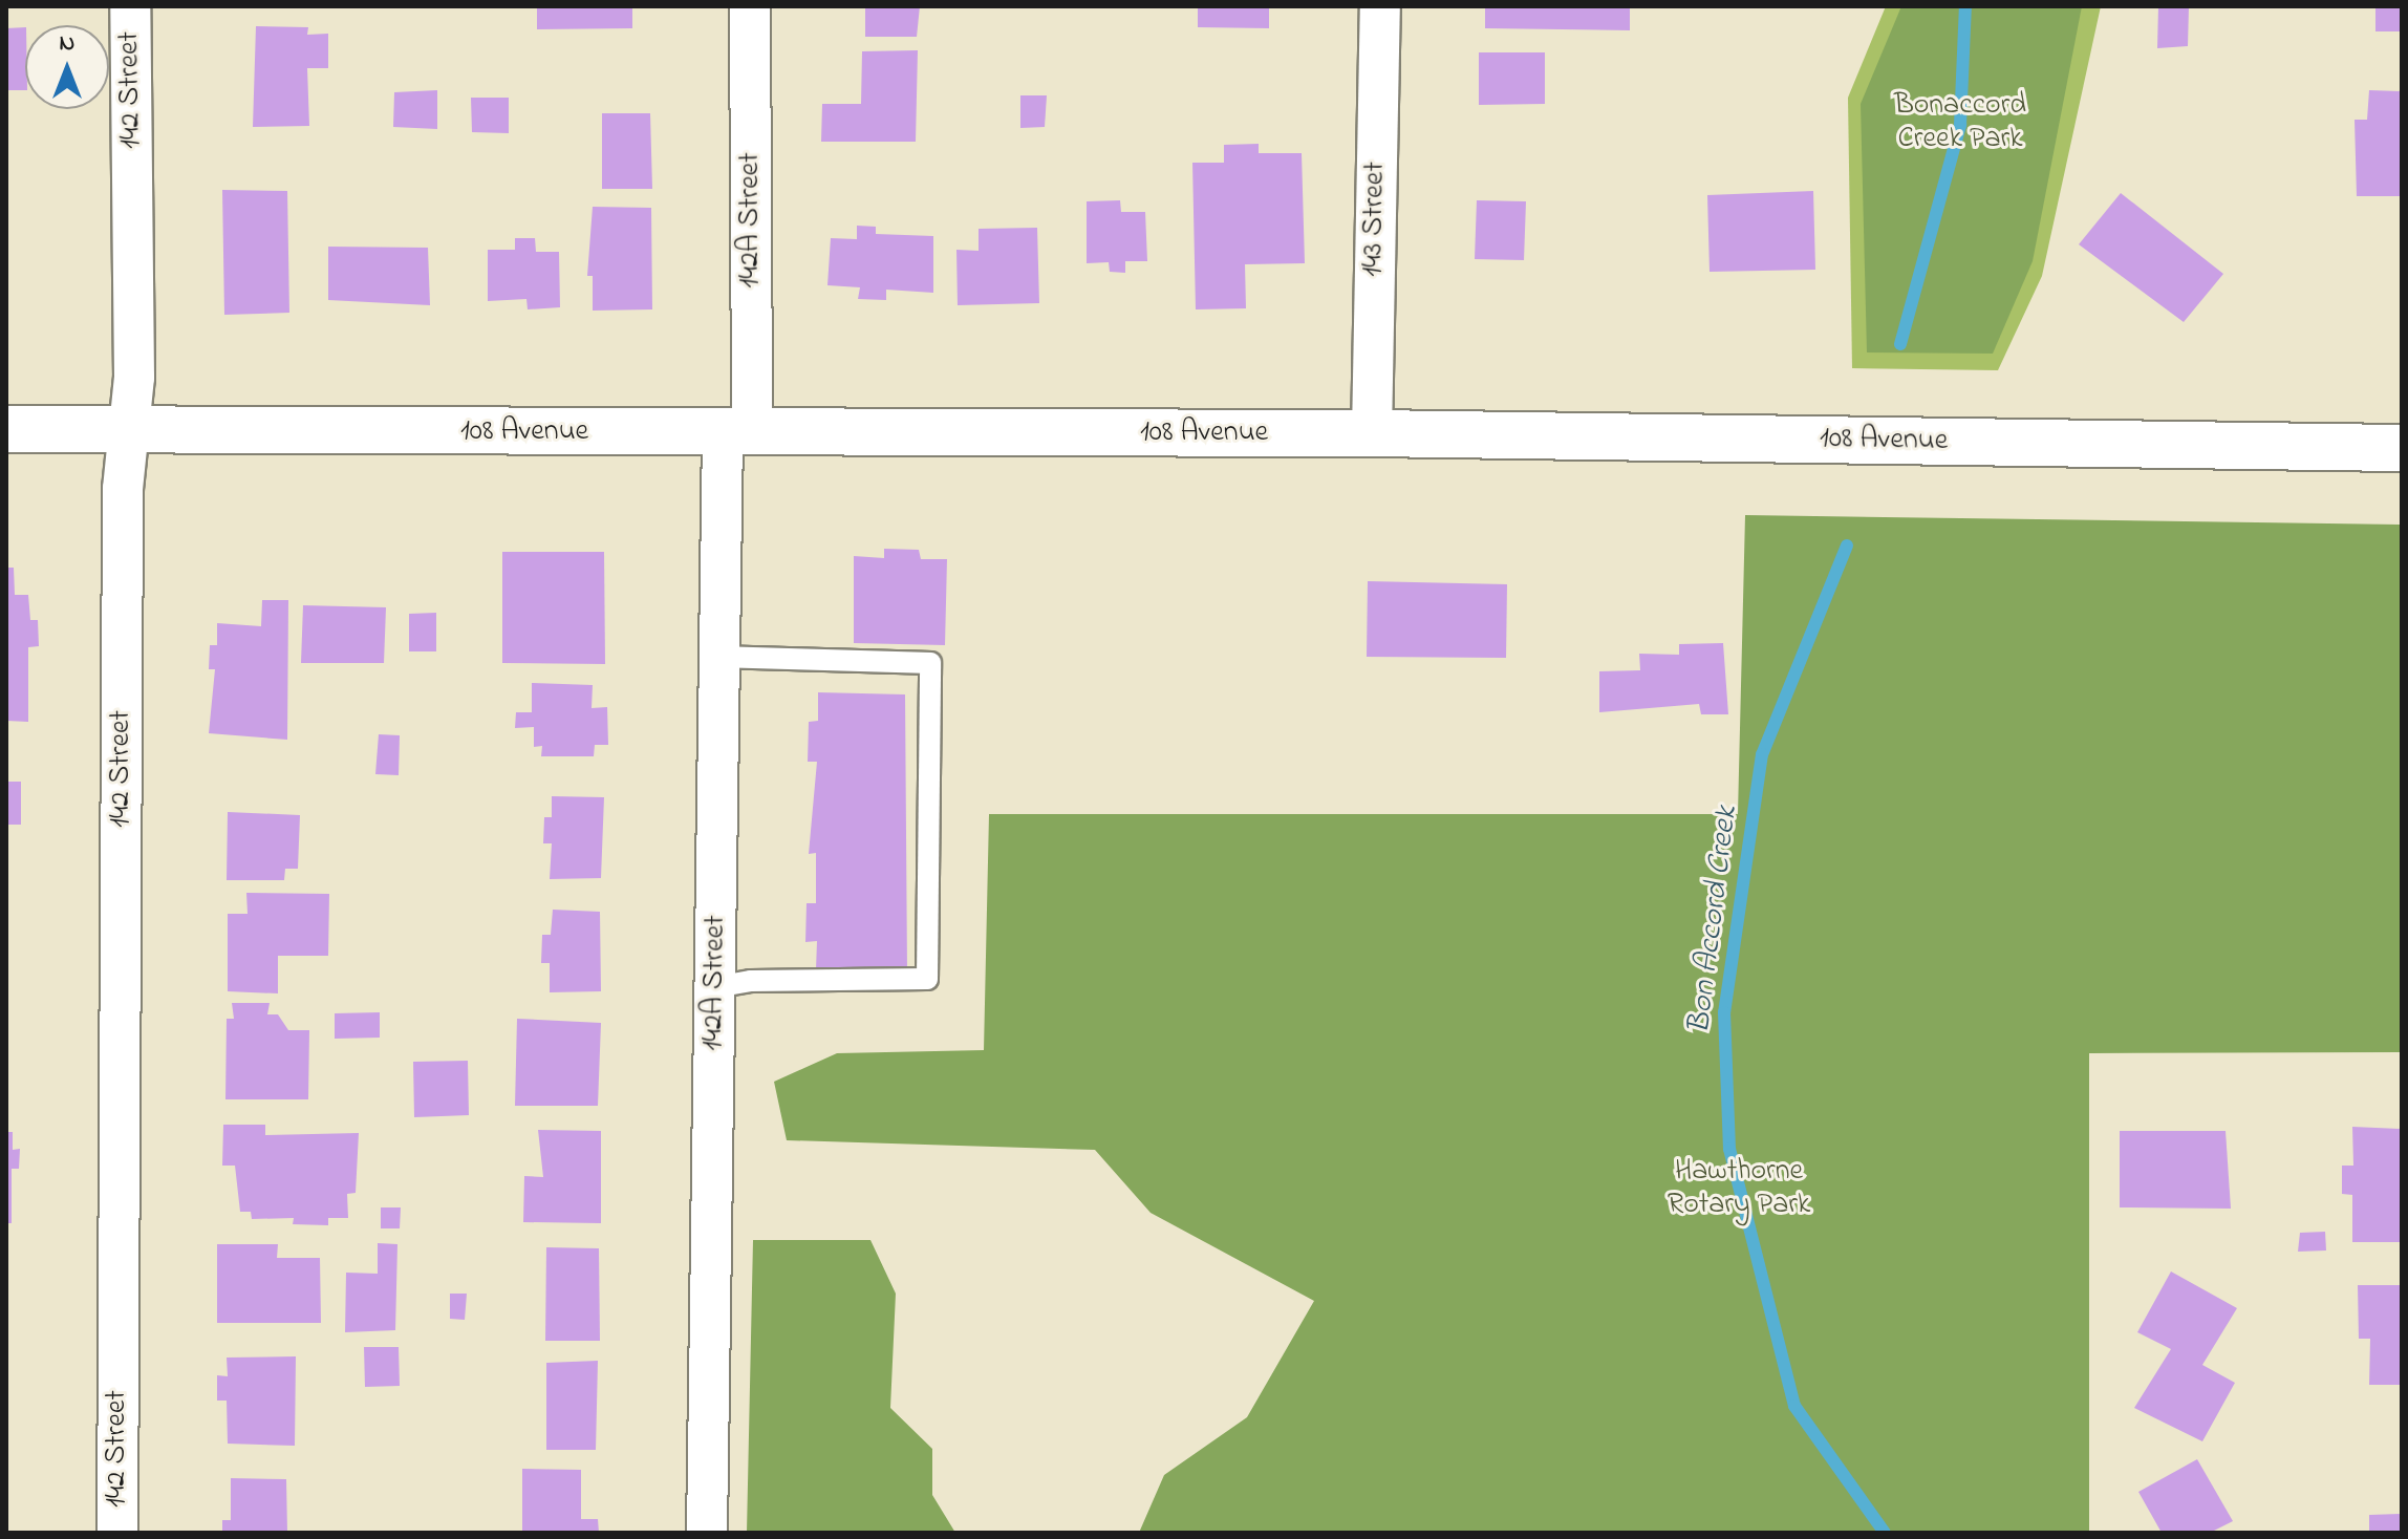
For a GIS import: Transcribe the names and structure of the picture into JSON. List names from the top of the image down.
{
  "streets": {
    "main road": ["108 Avenue"],
    "street": ["142 Street", "143 Street", "142A Street"]
  },
  "crossings": [
    ["142 Street", "108 Avenue"],
    ["143 Street", "108 Avenue"],
    ["142A Street", "108 Avenue"]
  ],
  "water": ["Bon Accord Creek"],
  "parks": ["Bonaccord Creek Park", "Hawthorne Rotary Park"],
  "north": "top"
}
